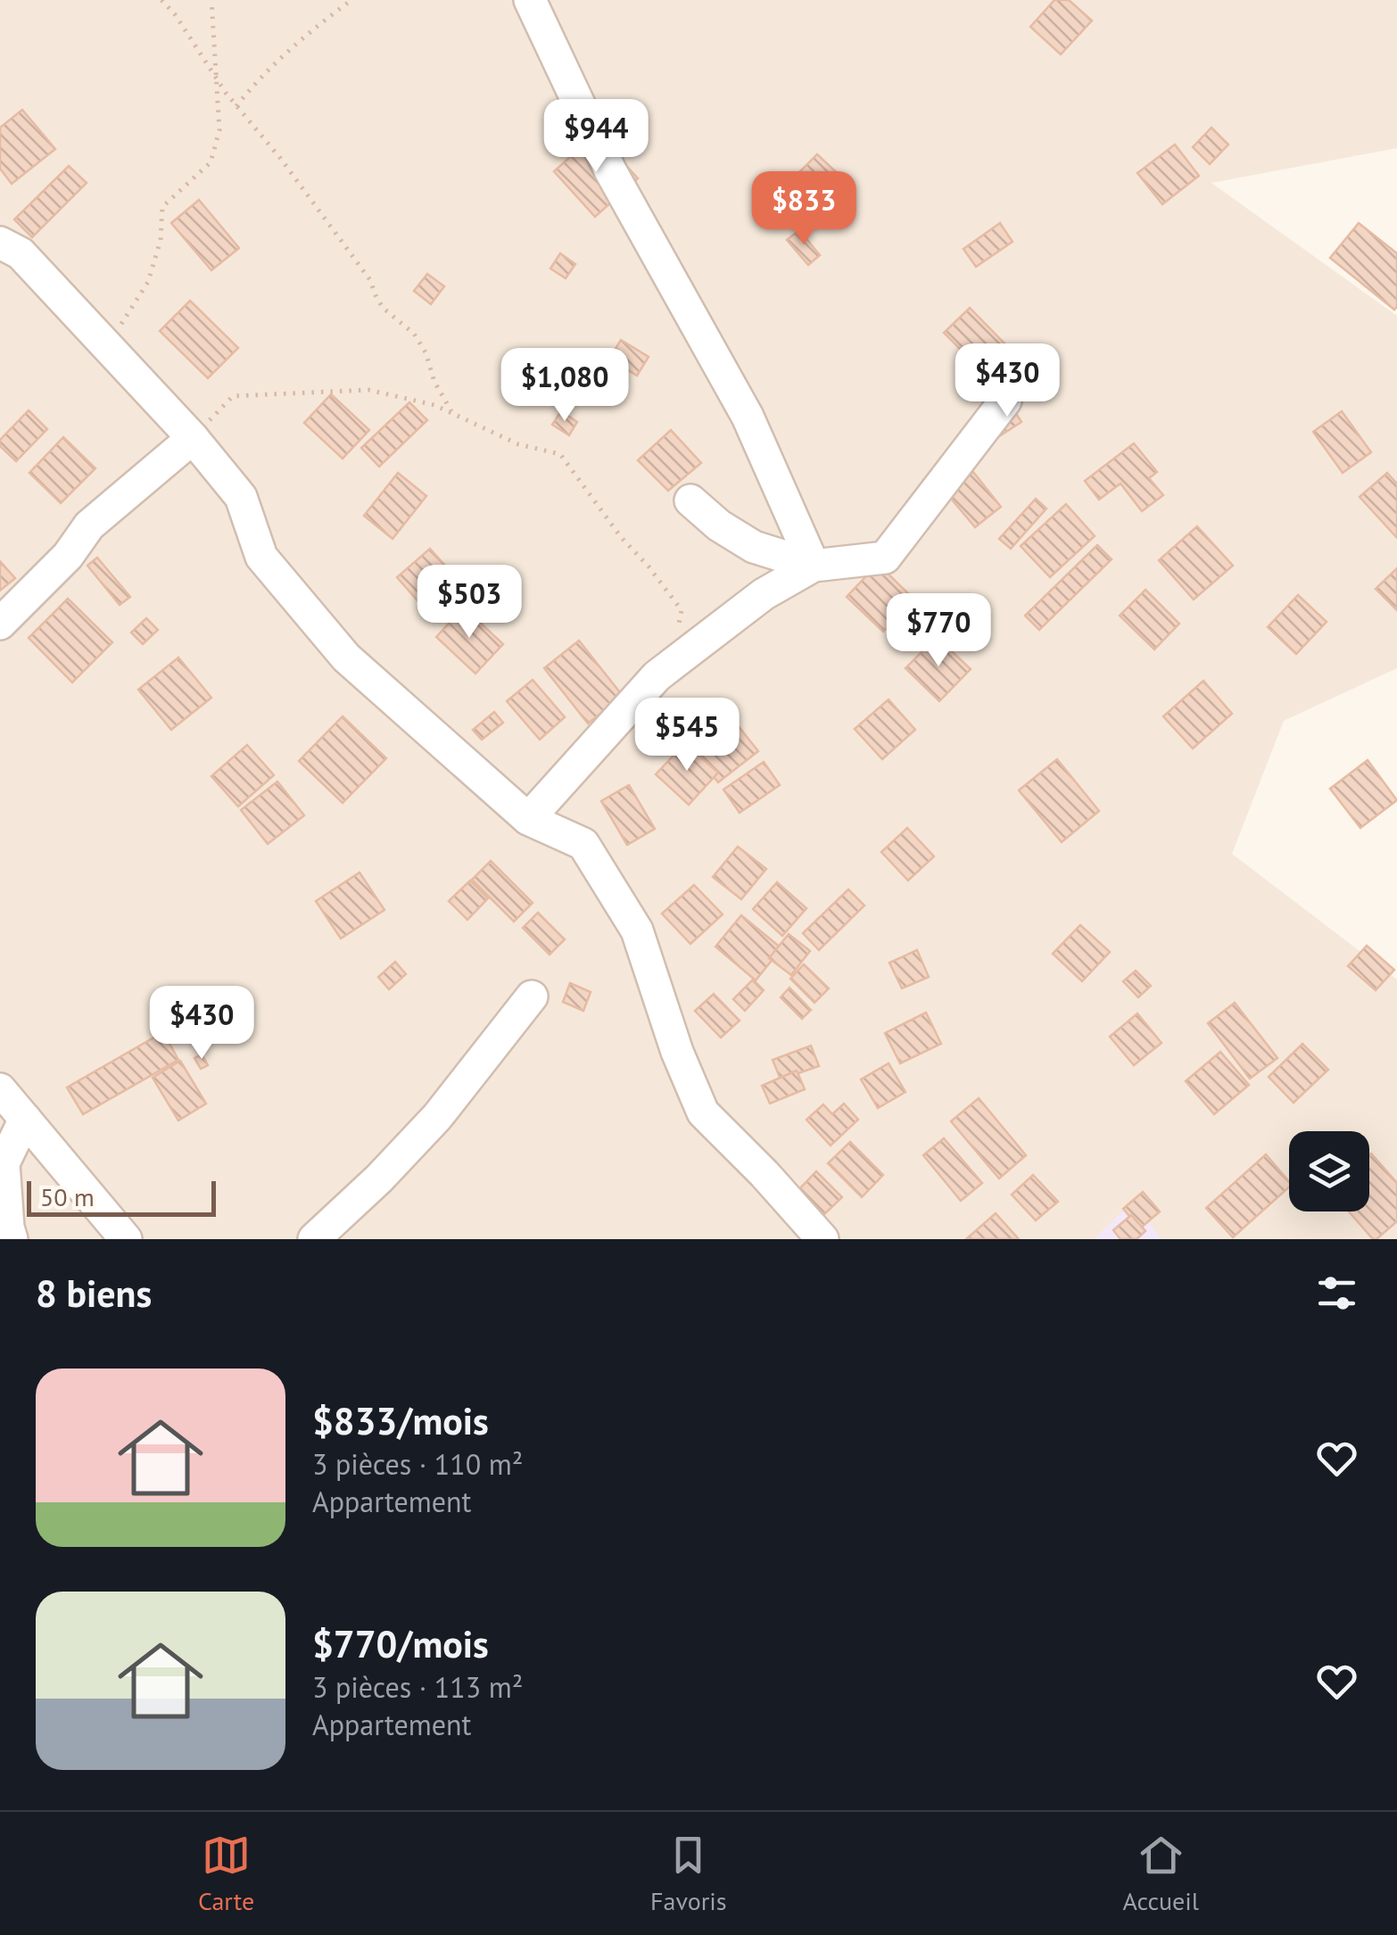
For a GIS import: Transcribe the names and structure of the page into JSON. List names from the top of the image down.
{
  "scale_bar": "50 m",
  "page": {
    "price": [
      "$944",
      "$833",
      "$430",
      "$1,080",
      "$503",
      "$770",
      "$545",
      "$430"
    ],
    "scale": "50 m",
    "heading": "8 biens",
    "list": [
      {
        "name": "$833/mois",
        "note": "3 pièces · 110 m² · Appartement"
      },
      {
        "name": "$770/mois",
        "note": "3 pièces · 113 m² · Appartement"
      }
    ],
    "tabs": ["Carte", "Favoris", "Accueil"]
  }
}
